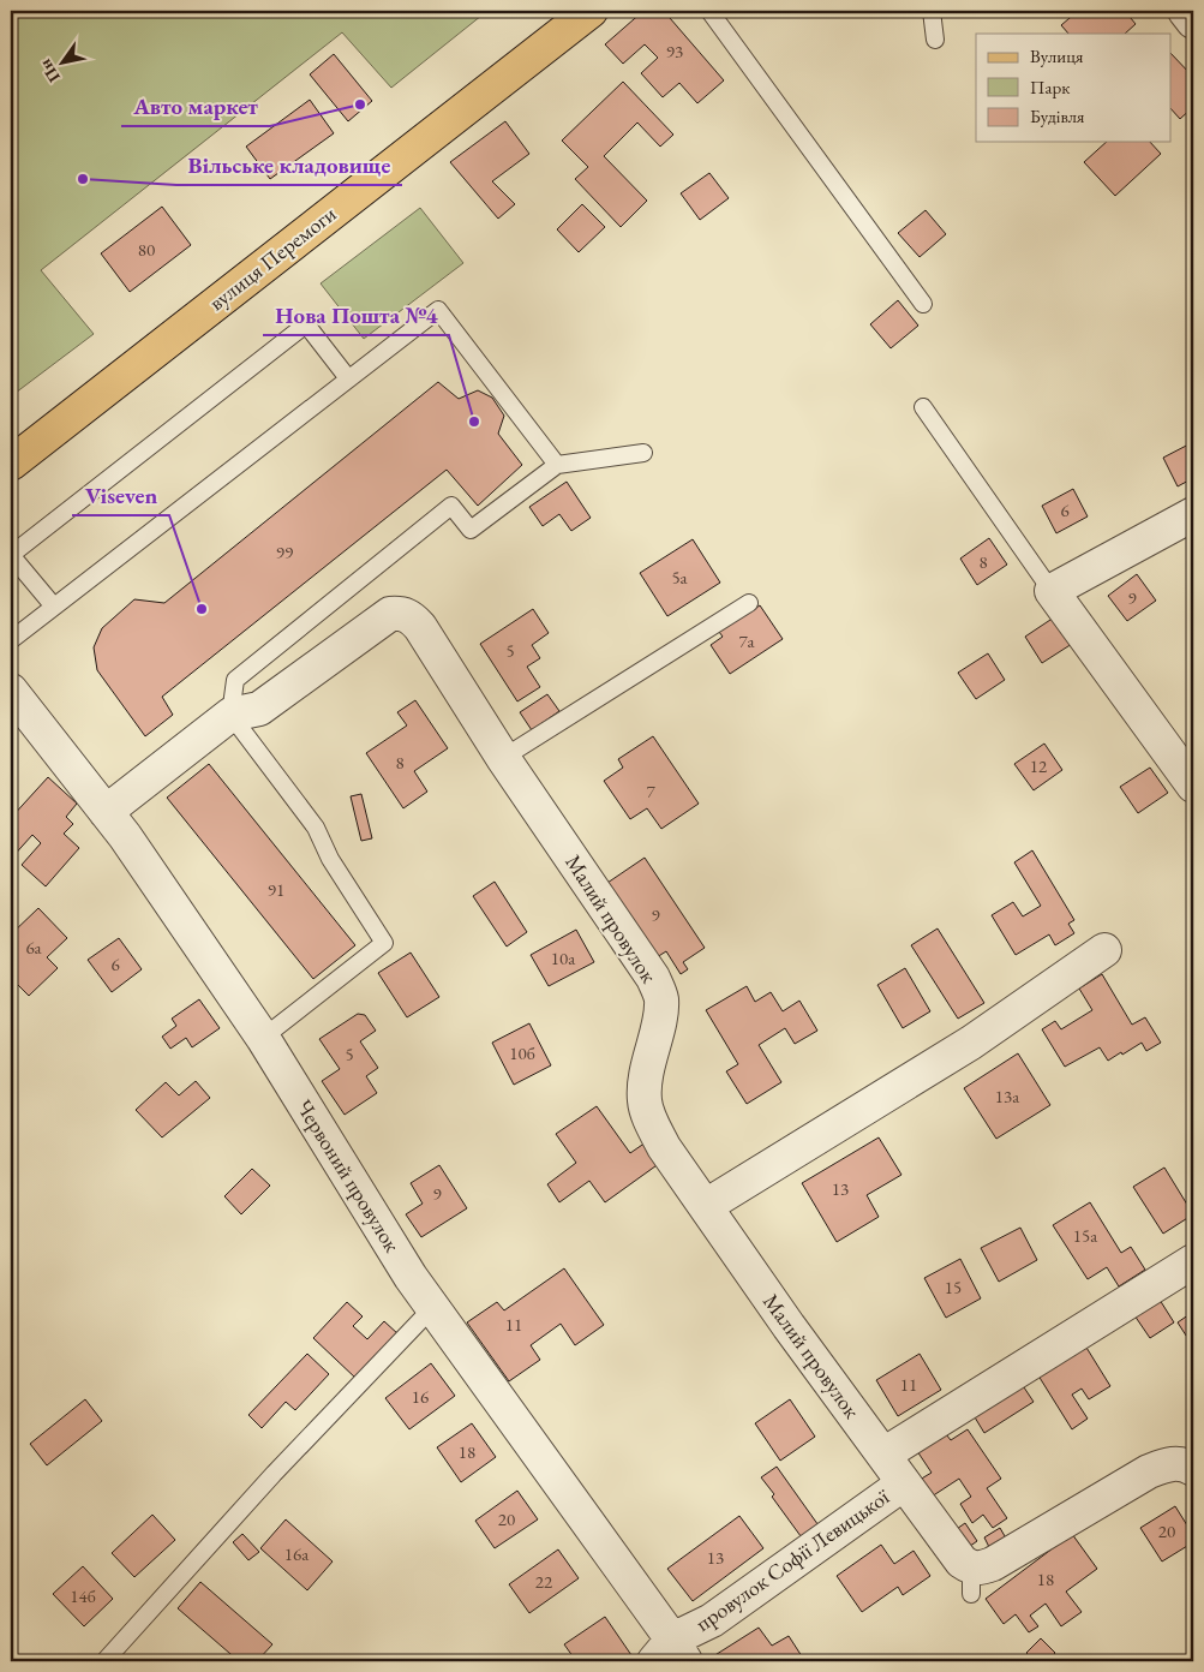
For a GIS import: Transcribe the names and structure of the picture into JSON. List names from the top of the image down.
{
  "streets": {
    "main road": ["вулиця Перемоги"],
    "street": ["Малий провулок", "Червоний провулок", "провулок Софії Левицької"]
  },
  "crossings": [
    ["Малий провулок", "Червоний провулок"],
    ["Малий провулок", "провулок Софії Левицької"],
    ["Червоний провулок", "провулок Софії Левицької"]
  ],
  "places": [
    "Авто маркет",
    "Вільське кладовище",
    "Нова Пошта №4",
    "Viseven"
  ],
  "house_numbers": [
    "93",
    "80",
    "6",
    "99",
    "8",
    "5а",
    "9",
    "7а",
    "5",
    "8",
    "12",
    "7",
    "91",
    "9",
    "6а",
    "10а",
    "6",
    "10б",
    "5",
    "13а",
    "13",
    "9",
    "15а",
    "15",
    "11",
    "11",
    "16",
    "18",
    "20",
    "20",
    "16а",
    "13",
    "18",
    "22",
    "14б"
  ],
  "legend": ["Вулиця", "Парк", "Будівля"],
  "north": "bottom left"
}
